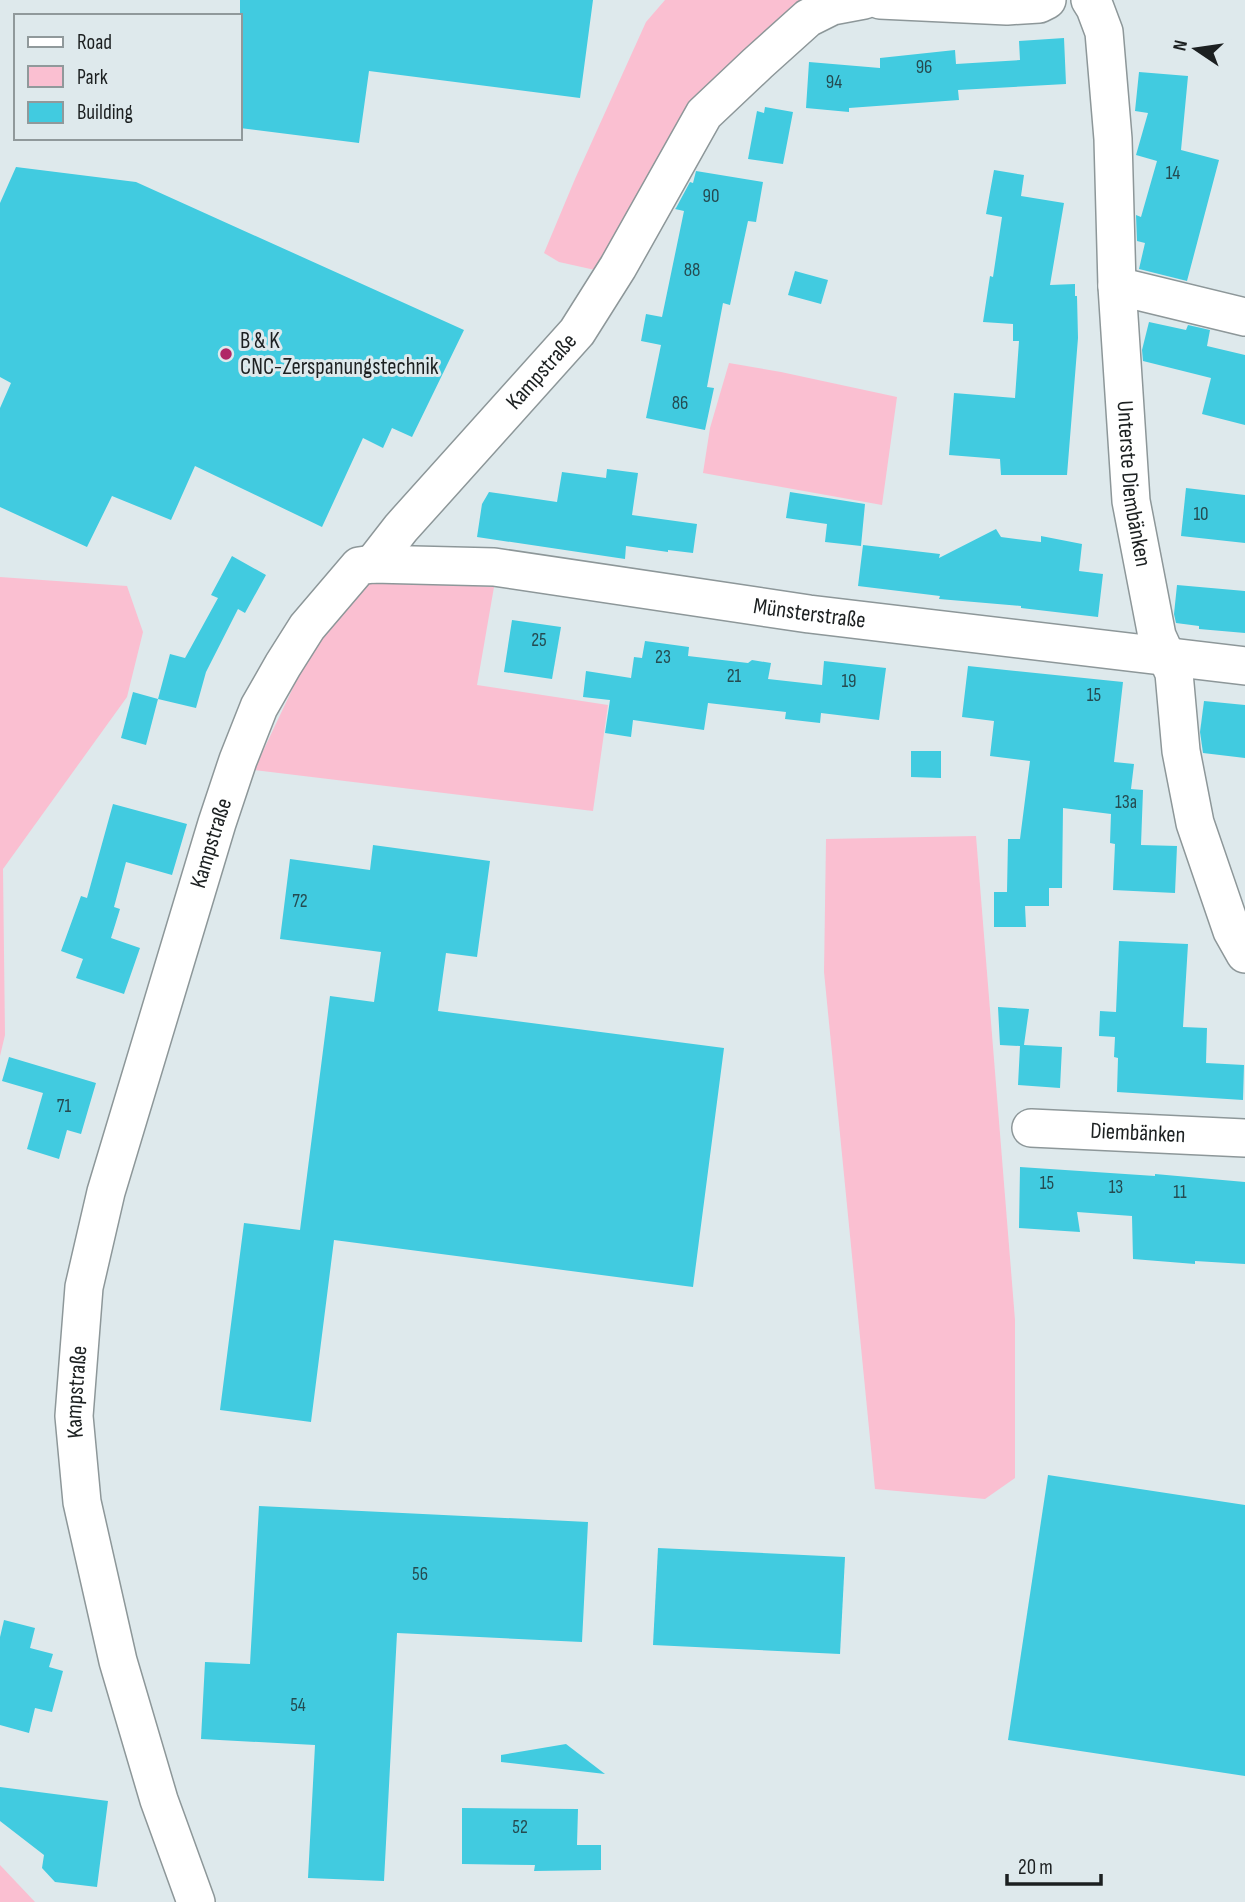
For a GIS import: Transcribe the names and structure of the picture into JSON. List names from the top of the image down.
{
  "streets": {
    "street": [
      "Kampstraße",
      "Unterste Diembänken",
      "Münsterstraße",
      "Diembänken"
    ]
  },
  "crossings": [
    ["Kampstraße", "Münsterstraße"],
    ["Unterste Diembänken", "Münsterstraße"]
  ],
  "places": ["B & K CNC-Zerspanungstechnik"],
  "house_numbers": [
    "96",
    "94",
    "14",
    "90",
    "88",
    "86",
    "10",
    "25",
    "23",
    "21",
    "19",
    "15",
    "13a",
    "72",
    "71",
    "15",
    "13",
    "11",
    "56",
    "54",
    "52"
  ],
  "legend": ["Road", "Park", "Building"],
  "scale_bar": "20 m",
  "north": "left"
}
